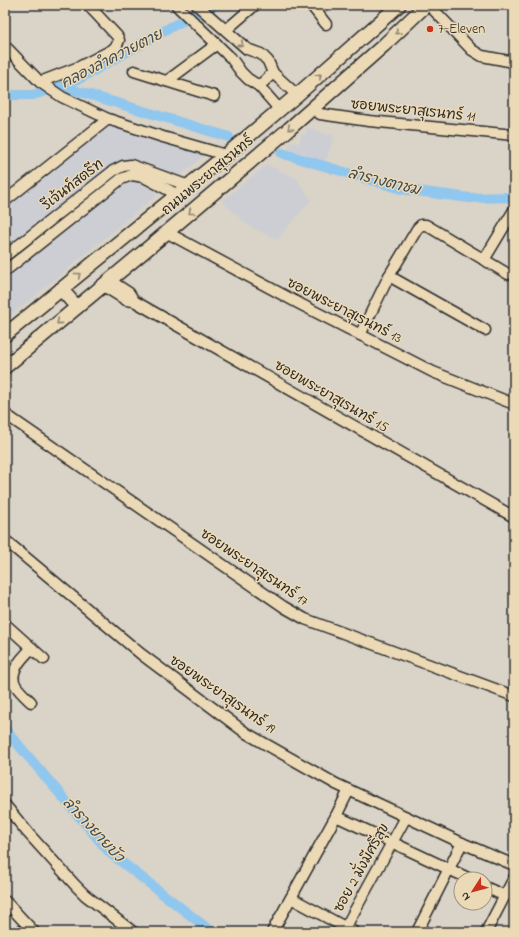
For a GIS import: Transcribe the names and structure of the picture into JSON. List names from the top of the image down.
{
  "streets": {
    "street": [
      "ซอยพระยาสุเรนทร์ 11",
      "ถนนพระยาสุเรนทร์",
      "รีเจ้นท์สตรีท",
      "ซอยพระยาสุเรนทร์ 13",
      "ซอยพระยาสุเรนทร์ 15",
      "ซอยพระยาสุเรนทร์ 17",
      "ซอยพระยาสุเรนทร์ 19",
      "ซอย 2 มั่งมีศรีสุข"
    ]
  },
  "crossings": [
    ["ซอยพระยาสุเรนทร์ 11", "ถนนพระยาสุเรนทร์"],
    ["ถนนพระยาสุเรนทร์", "รีเจ้นท์สตรีท"],
    ["ถนนพระยาสุเรนทร์", "ซอยพระยาสุเรนทร์ 13"],
    ["ถนนพระยาสุเรนทร์", "ซอยพระยาสุเรนทร์ 15"],
    ["ซอยพระยาสุเรนทร์ 19", "ซอย 2 มั่งมีศรีสุข"]
  ],
  "water": ["คลองลำควายตาย", "ลำรางตาชม", "ลำรางยายบัว"],
  "places": ["7-Eleven"],
  "north": "bottom left"
}
